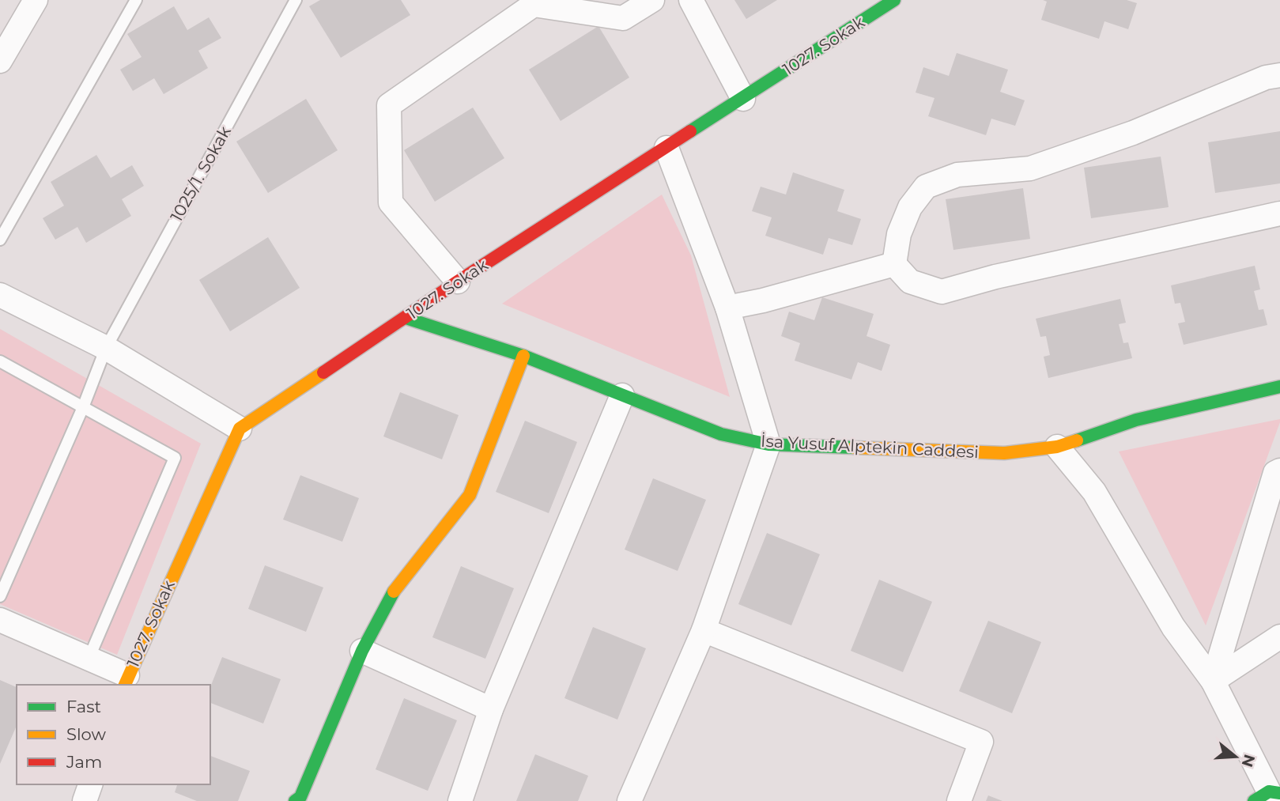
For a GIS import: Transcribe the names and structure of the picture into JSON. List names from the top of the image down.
{
  "streets": {
    "street": ["1027. Sokak", "İsa Yusuf Alptekin Caddesi"],
    "lane": ["1025/1. Sokak"]
  },
  "crossings": [
    ["1027. Sokak", "İsa Yusuf Alptekin Caddesi"]
  ],
  "legend": ["Fast", "Slow", "Jam"],
  "north": "right"
}
